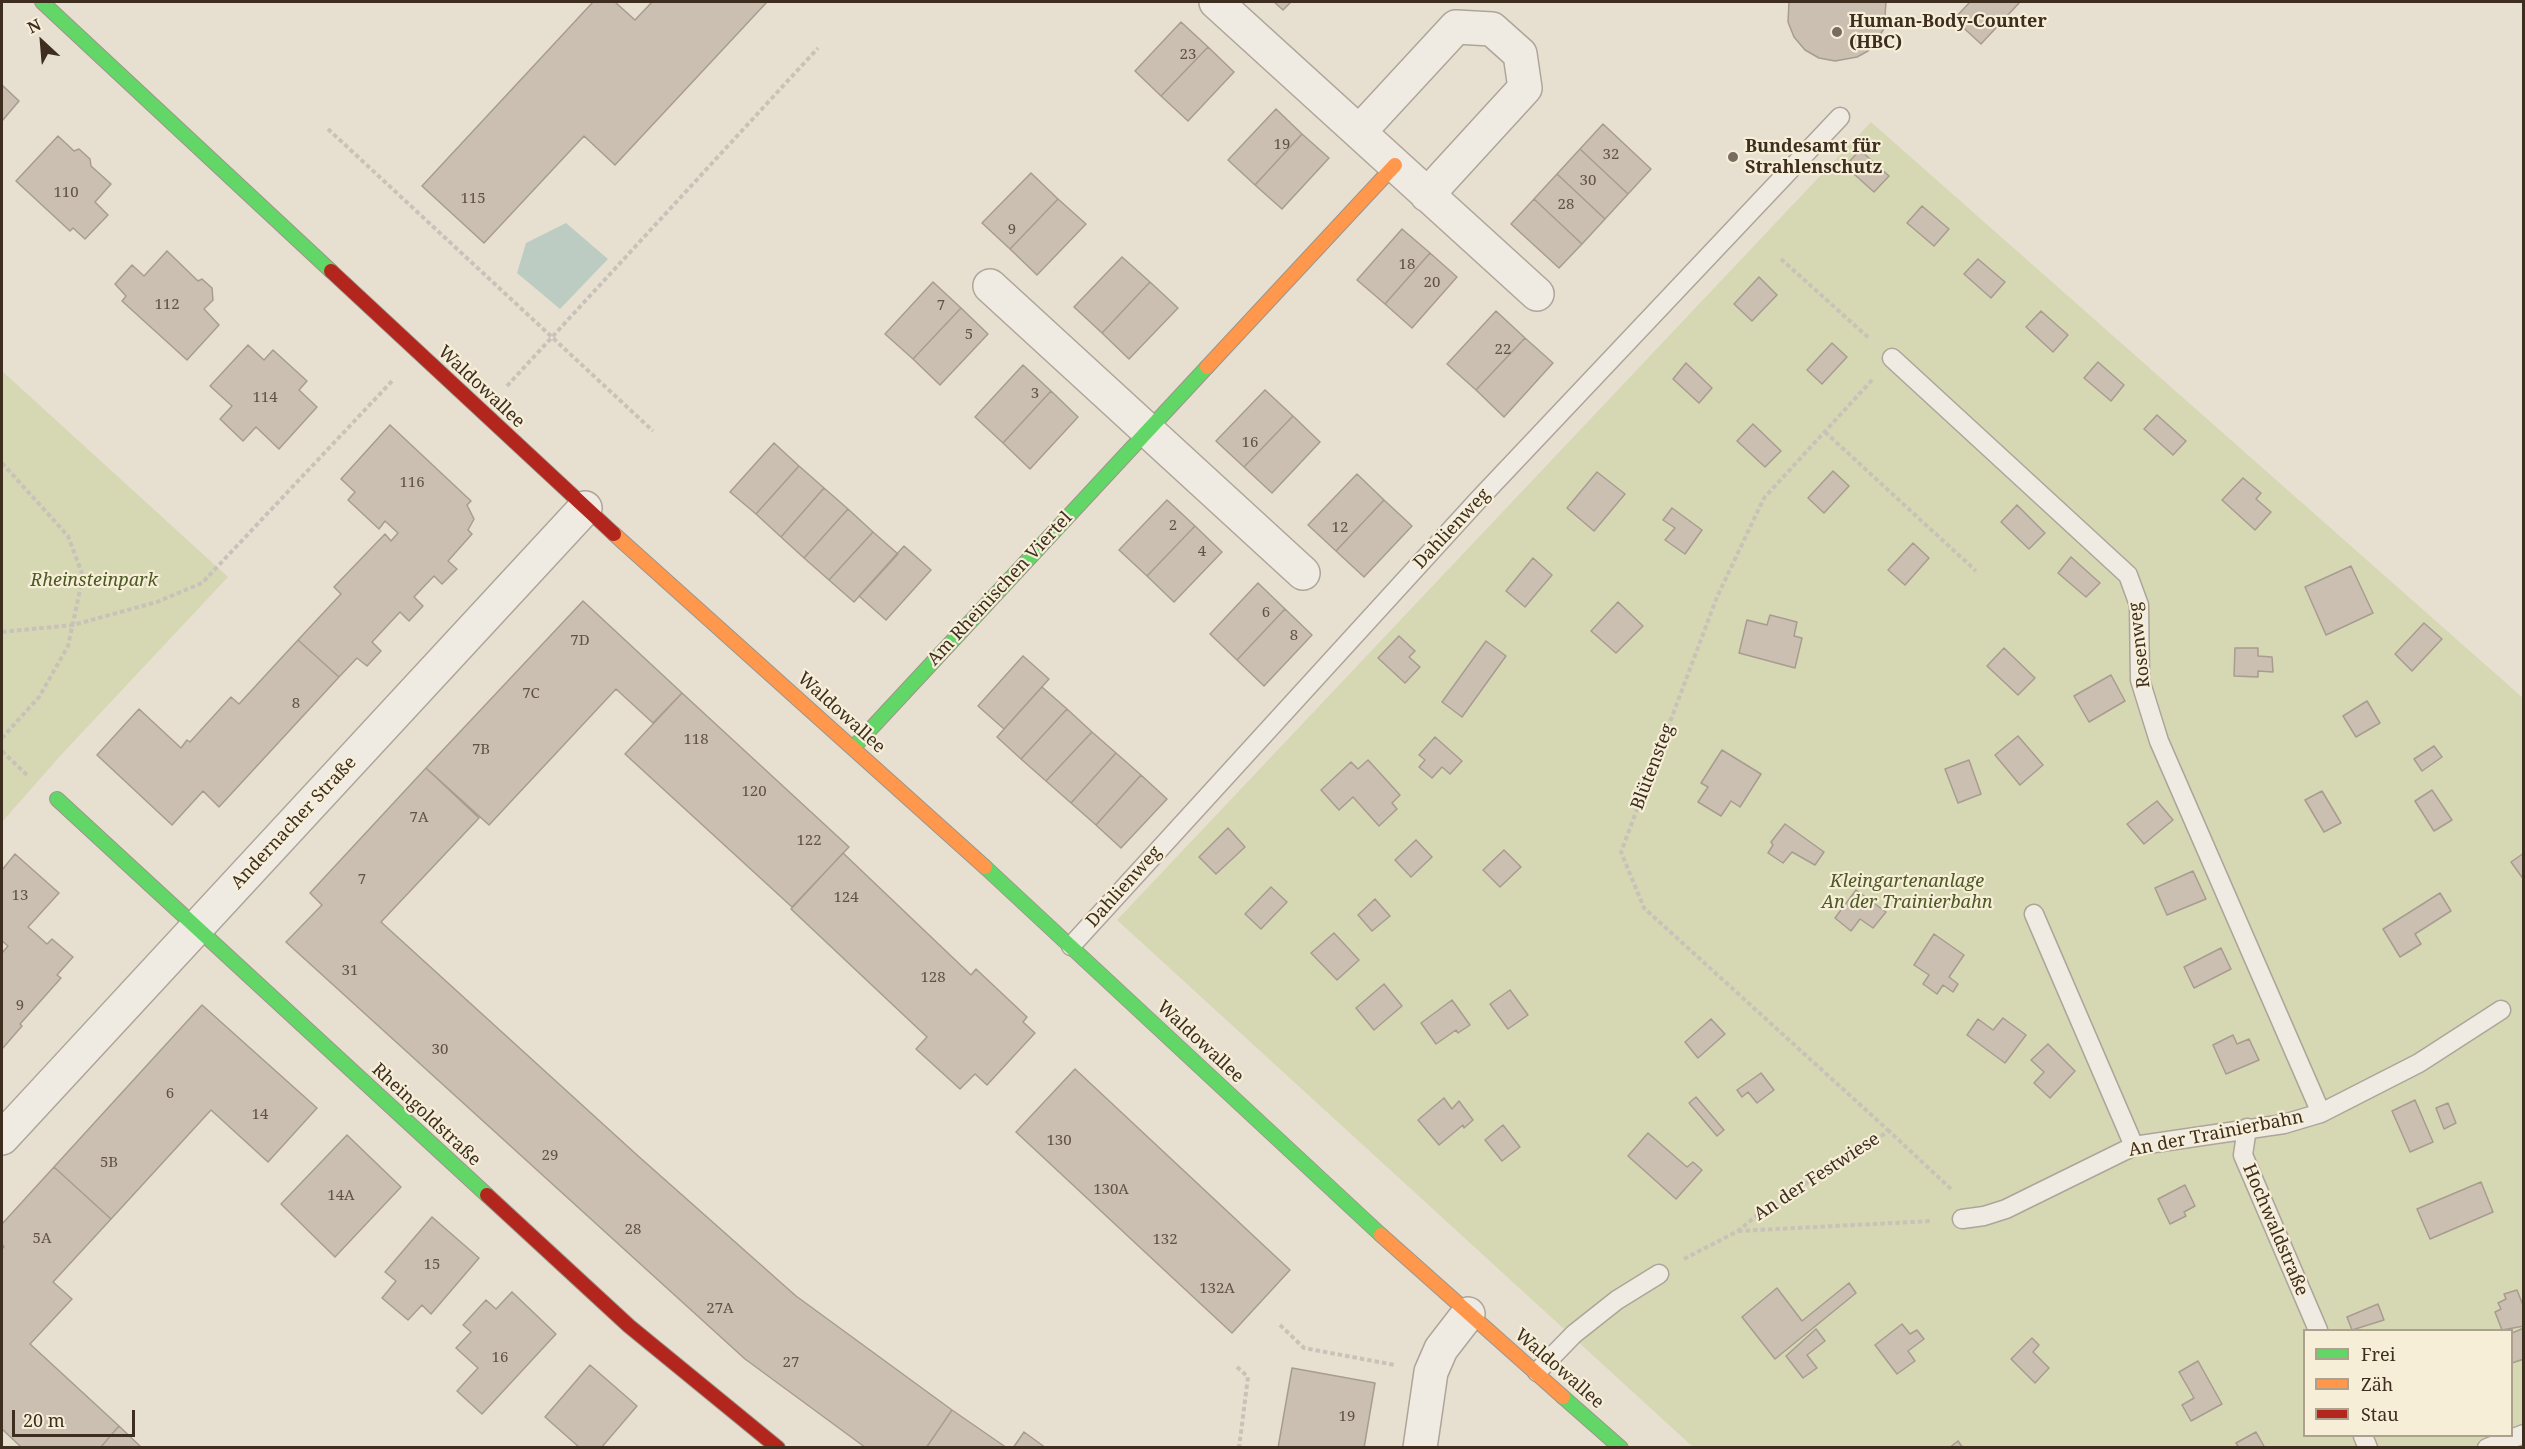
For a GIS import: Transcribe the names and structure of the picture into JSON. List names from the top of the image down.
{
  "streets": {
    "street": [
      "Waldowallee",
      "Am Rheinischen Viertel",
      "Andernacher Straße",
      "Rheingoldstraße"
    ],
    "lane": [
      "Dahlienweg",
      "Rosenweg",
      "An der Trainierbahn",
      "Hochwaldstraße"
    ],
    "path": ["Blütensteg", "An der Festwiese"]
  },
  "crossings": [
    ["Waldowallee", "Dahlienweg"],
    ["Waldowallee", "Am Rheinischen Viertel"],
    ["Waldowallee", "Andernacher Straße"],
    ["Rosenweg", "Blütensteg"],
    ["Rosenweg", "An der Trainierbahn"],
    ["Blütensteg", "An der Festwiese"],
    ["Andernacher Straße", "Rheingoldstraße"],
    ["An der Trainierbahn", "An der Festwiese"],
    ["An der Trainierbahn", "Hochwaldstraße"]
  ],
  "parks": ["Rheinsteinpark", "Kleingartenanlage An der Trainierbahn"],
  "places": ["Human-Body-Counter (HBC)", "Bundesamt für Strahlenschutz"],
  "house_numbers": [
    "23",
    "19",
    "32",
    "30",
    "110",
    "115",
    "28",
    "9",
    "18",
    "20",
    "112",
    "7",
    "5",
    "22",
    "3",
    "114",
    "16",
    "116",
    "2",
    "12",
    "4",
    "6",
    "8",
    "7D",
    "7C",
    "8",
    "118",
    "7B",
    "120",
    "7A",
    "122",
    "7",
    "13",
    "124",
    "31",
    "128",
    "9",
    "30",
    "6",
    "14",
    "130",
    "29",
    "5B",
    "130A",
    "14A",
    "28",
    "5A",
    "132",
    "15",
    "132A",
    "27A",
    "16",
    "27",
    "19"
  ],
  "legend": ["Frei", "Zäh", "Stau"],
  "scale_bar": "20 m",
  "north": "top left"
}
